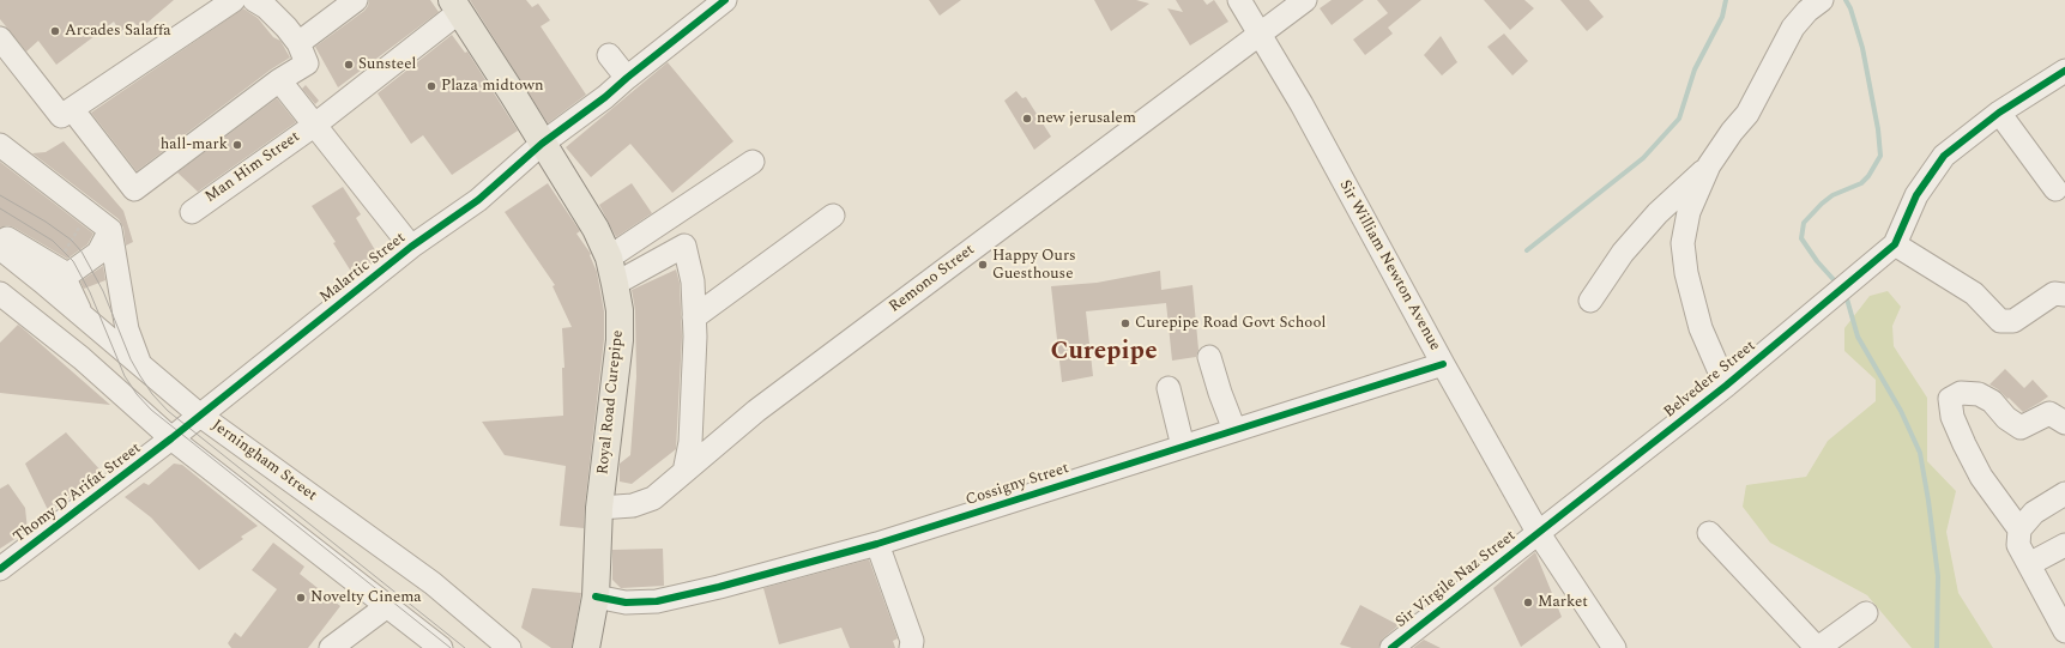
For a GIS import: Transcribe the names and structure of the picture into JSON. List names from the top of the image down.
{
  "streets": {
    "main road": ["Royal Road Curepipe"],
    "street": [
      "Man Him Street",
      "Sir William Newton Avenue",
      "Malartic Street",
      "Remono Street",
      "Belvedere Street",
      "Jerningham Street",
      "Cossigny Street",
      "Thomy D'Arifat Street",
      "Sir Virgile Naz Street"
    ]
  },
  "crossings": [
    ["Man Him Street", "Royal Road Curepipe"],
    ["Sir William Newton Avenue", "Remono Street"],
    ["Sir William Newton Avenue", "Belvedere Street"],
    ["Sir William Newton Avenue", "Cossigny Street"],
    ["Sir William Newton Avenue", "Sir Virgile Naz Street"],
    ["Malartic Street", "Royal Road Curepipe"],
    ["Malartic Street", "Jerningham Street"],
    ["Malartic Street", "Thomy D'Arifat Street"],
    ["Remono Street", "Royal Road Curepipe"],
    ["Belvedere Street", "Sir Virgile Naz Street"],
    ["Royal Road Curepipe", "Cossigny Street"]
  ],
  "districts": ["Curepipe"],
  "places": [
    "Arcades Salaffa",
    "Sunsteel",
    "Plaza midtown",
    "new jerusalem",
    "hall-mark",
    "Happy Ours Guesthouse",
    "Curepipe Road Govt School",
    "Novelty Cinema",
    "Market"
  ]
}
